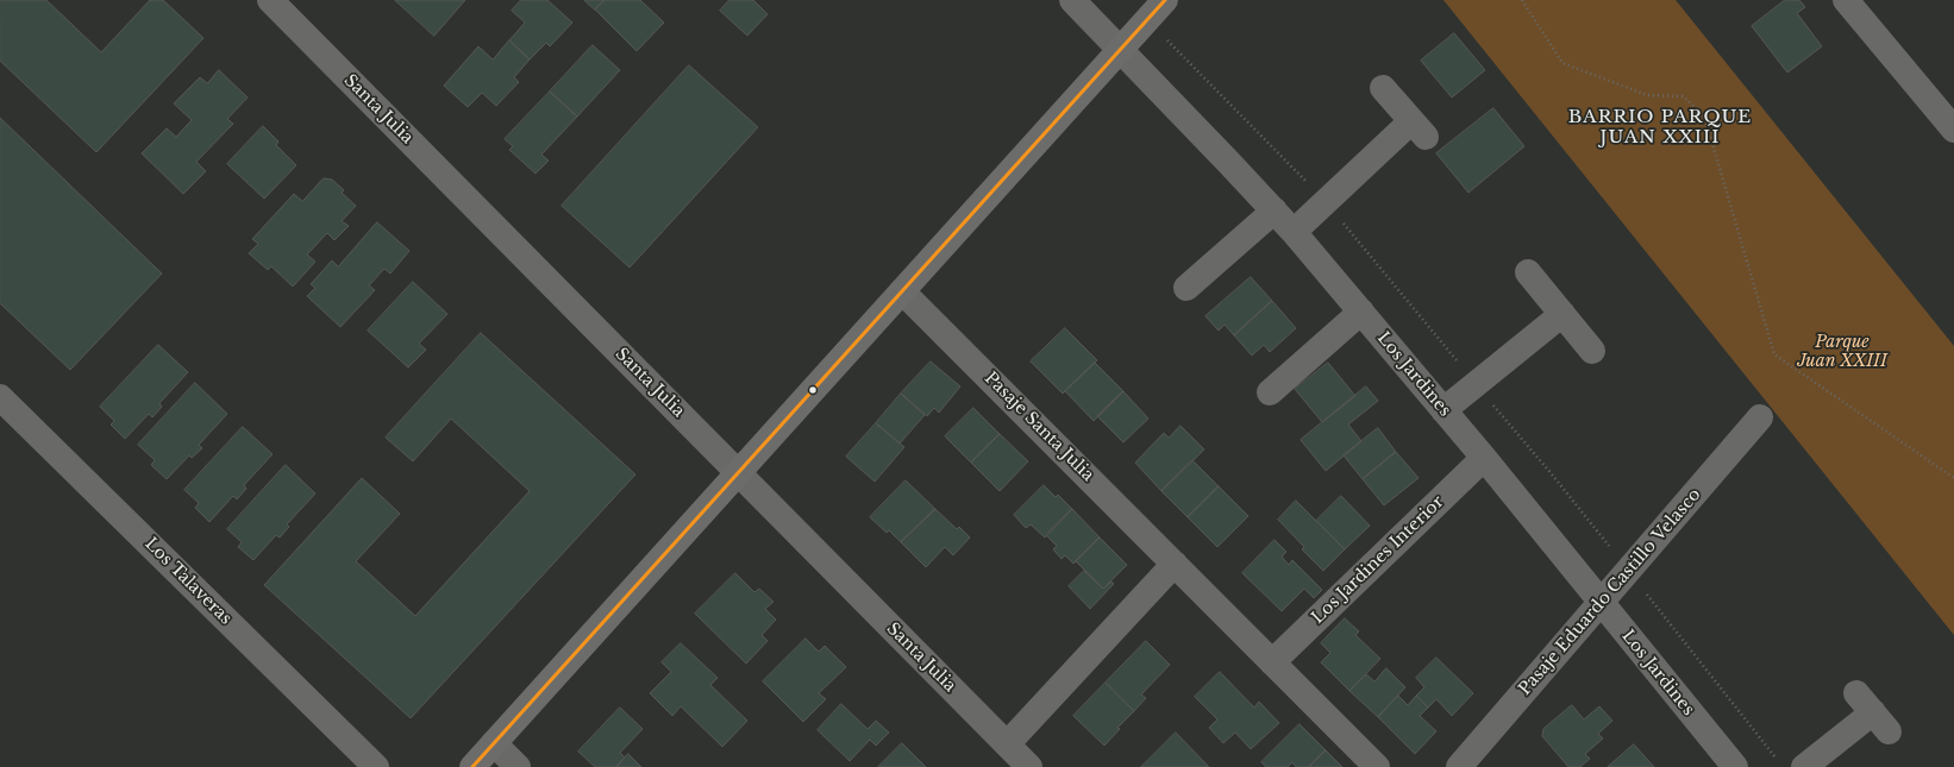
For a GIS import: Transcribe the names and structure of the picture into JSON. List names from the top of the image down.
{
  "streets": {
    "street": [
      "Santa Julia",
      "Los Jardines",
      "Pasaje Santa Julia",
      "Los Jardines Interior",
      "Los Talaveras",
      "Pasaje Eduardo Castillo Velasco"
    ]
  },
  "crossings": [
    ["Los Jardines", "Los Jardines Interior"],
    ["Los Jardines", "Pasaje Eduardo Castillo Velasco"],
    ["Pasaje Santa Julia", "Los Jardines Interior"]
  ],
  "districts": ["BARRIO PARQUE JUAN XXIII"],
  "parks": ["Parque Juan XXIII"]
}
